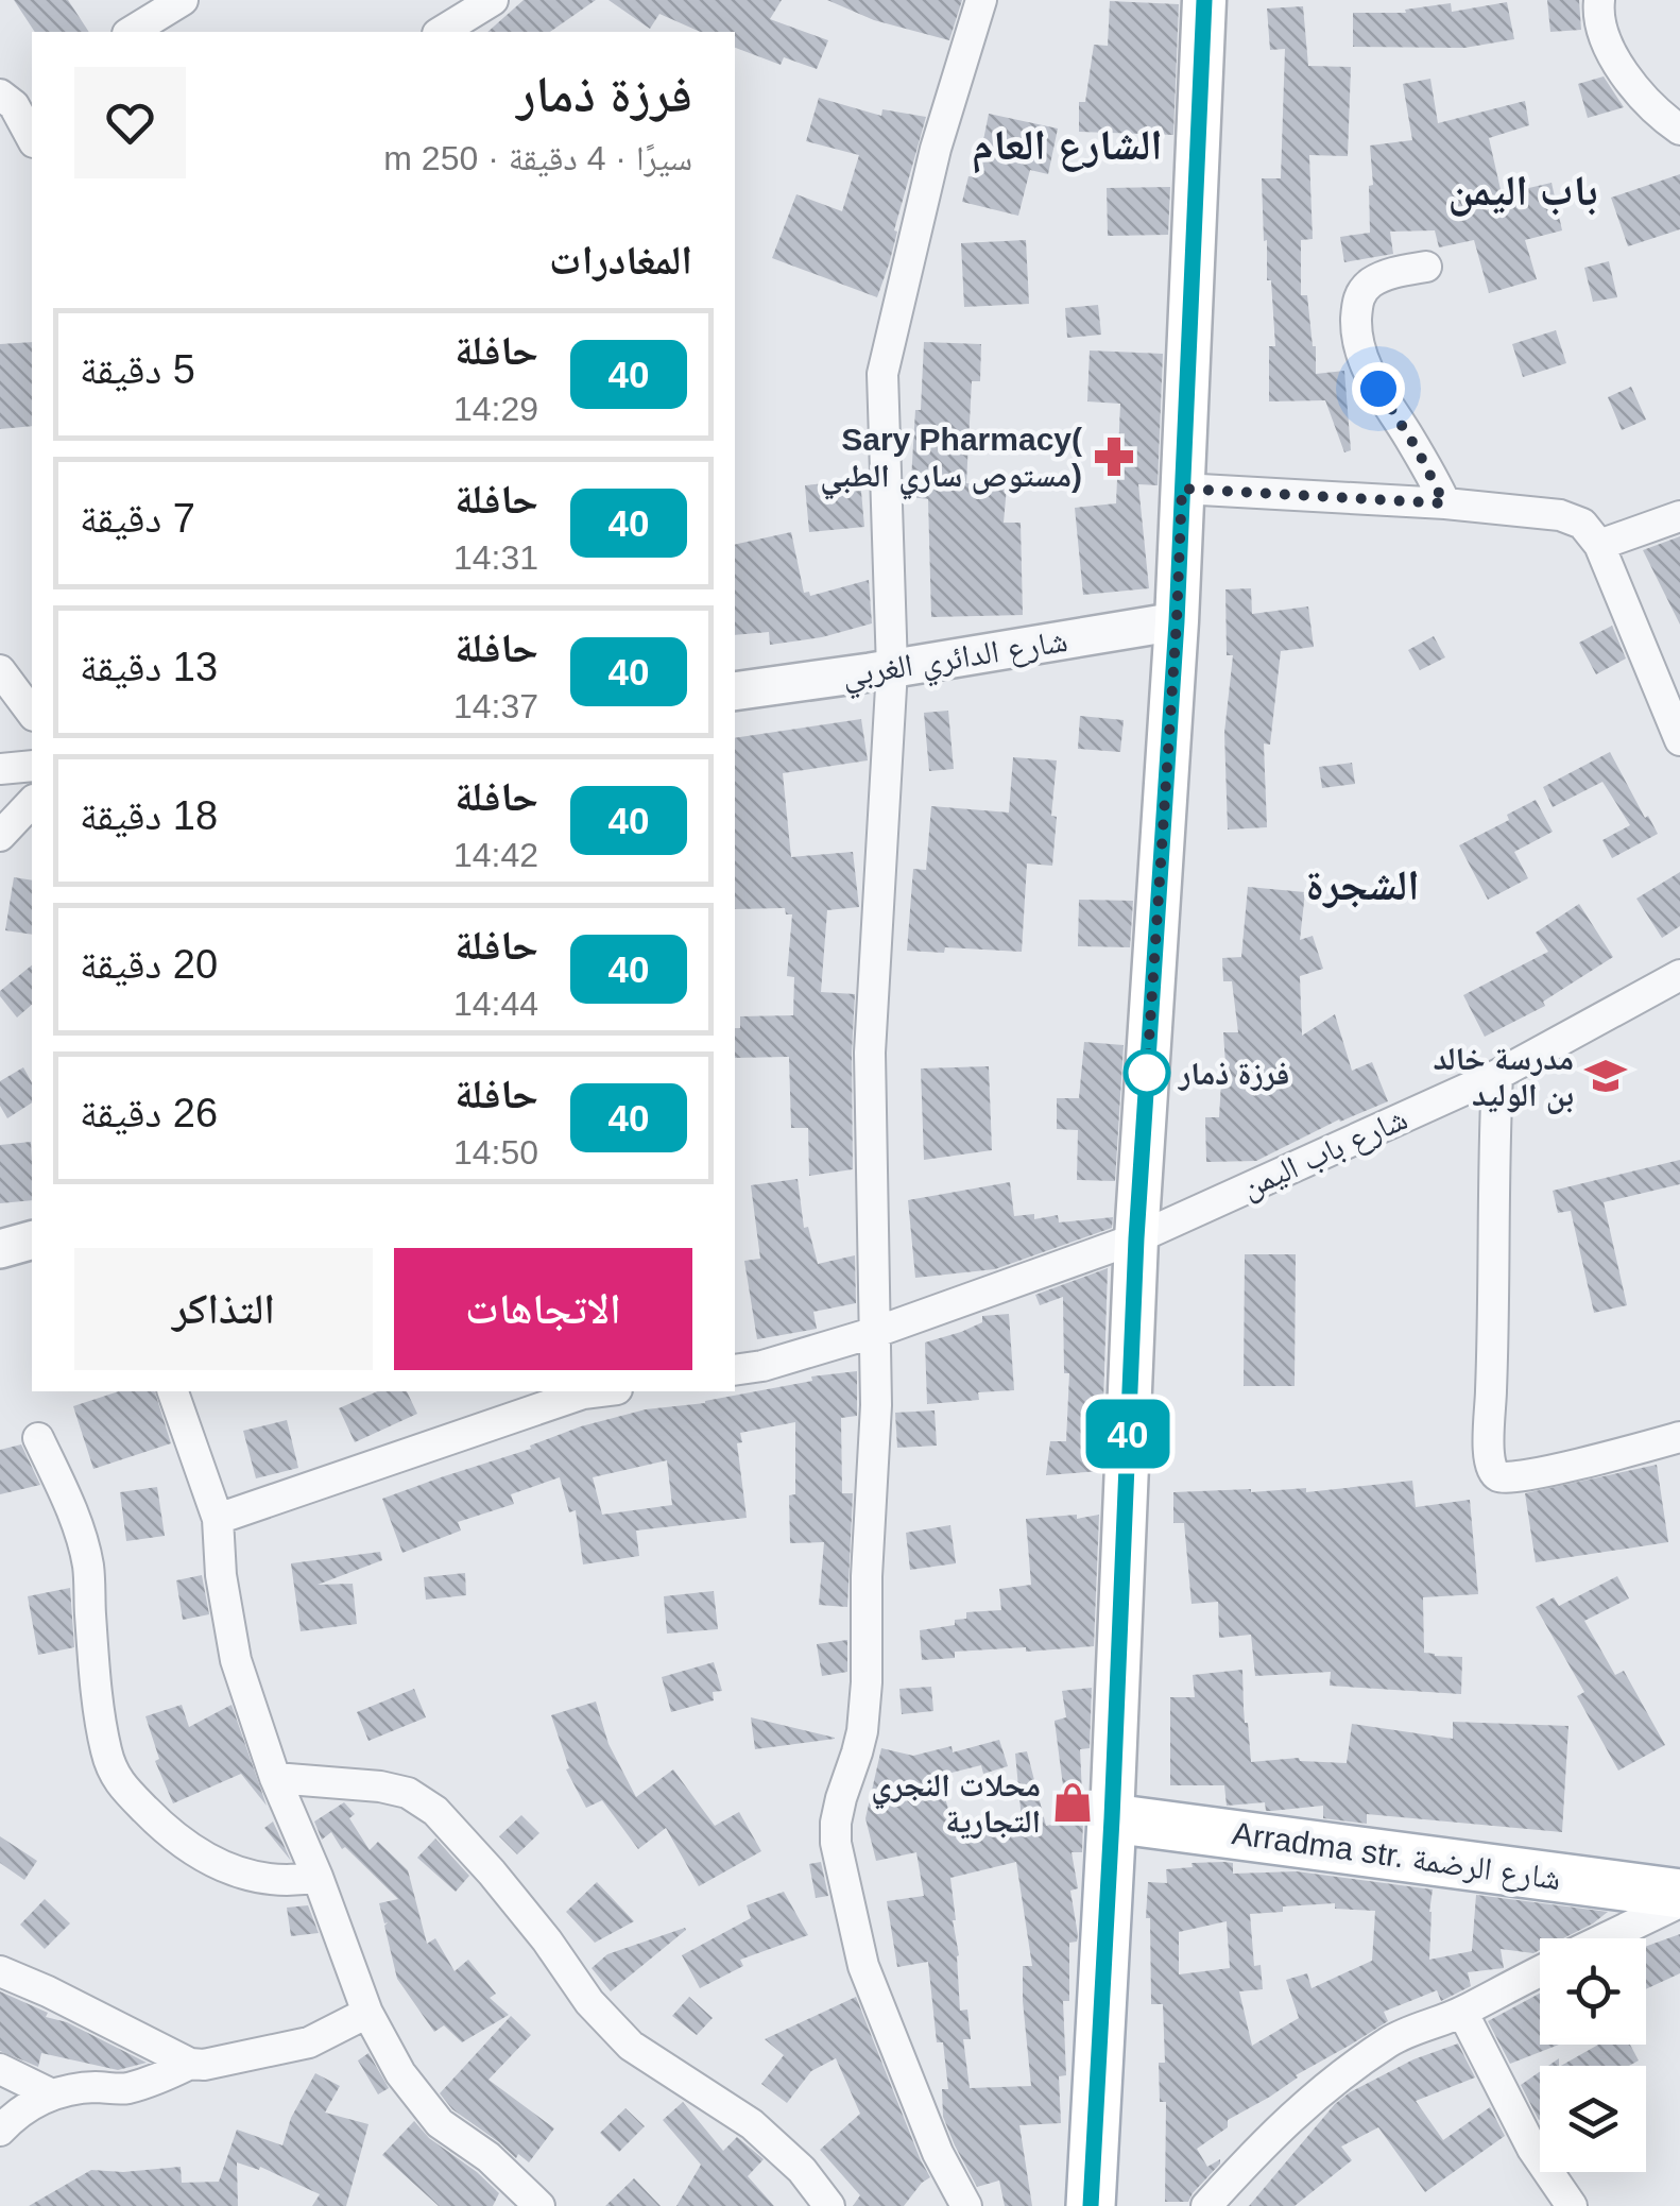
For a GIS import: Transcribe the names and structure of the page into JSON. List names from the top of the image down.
{
  "streets": {
    "main road": ["Arradma str. شارع الرضمة"],
    "street": ["شارع الدائري الغربي", "شارع باب اليمن"]
  },
  "districts": ["الشارع العام", "باب اليمن", "الشجرة"],
  "places": {
    "pharmacy": ["Sary Pharmacy( مستوص ساري الطبي)"],
    "other": ["فرزة ذمار"],
    "school or university": ["مدرسة خالد بن الوليد"],
    "shop": ["محلات النجري التجارية"]
  },
  "lines": ["bus line 40"],
  "page": {
    "on_map": "40",
    "heading": [
      ["فرزة ذمار", "سيرًا · 4 دقيقة · 250 m"],
      "المغادرات"
    ],
    "list": [
      {
        "mark": "40",
        "name": "حافلة",
        "note": "14:29",
        "value": "5 دقيقة"
      },
      {
        "mark": "40",
        "name": "حافلة",
        "note": "14:31",
        "value": "7 دقيقة"
      },
      {
        "mark": "40",
        "name": "حافلة",
        "note": "14:37",
        "value": "13 دقيقة"
      },
      {
        "mark": "40",
        "name": "حافلة",
        "note": "14:42",
        "value": "18 دقيقة"
      },
      {
        "mark": "40",
        "name": "حافلة",
        "note": "14:44",
        "value": "20 دقيقة"
      },
      {
        "mark": "40",
        "name": "حافلة",
        "note": "14:50",
        "value": "26 دقيقة"
      }
    ],
    "buttons": ["الاتجاهات", "التذاكر"]
  }
}
